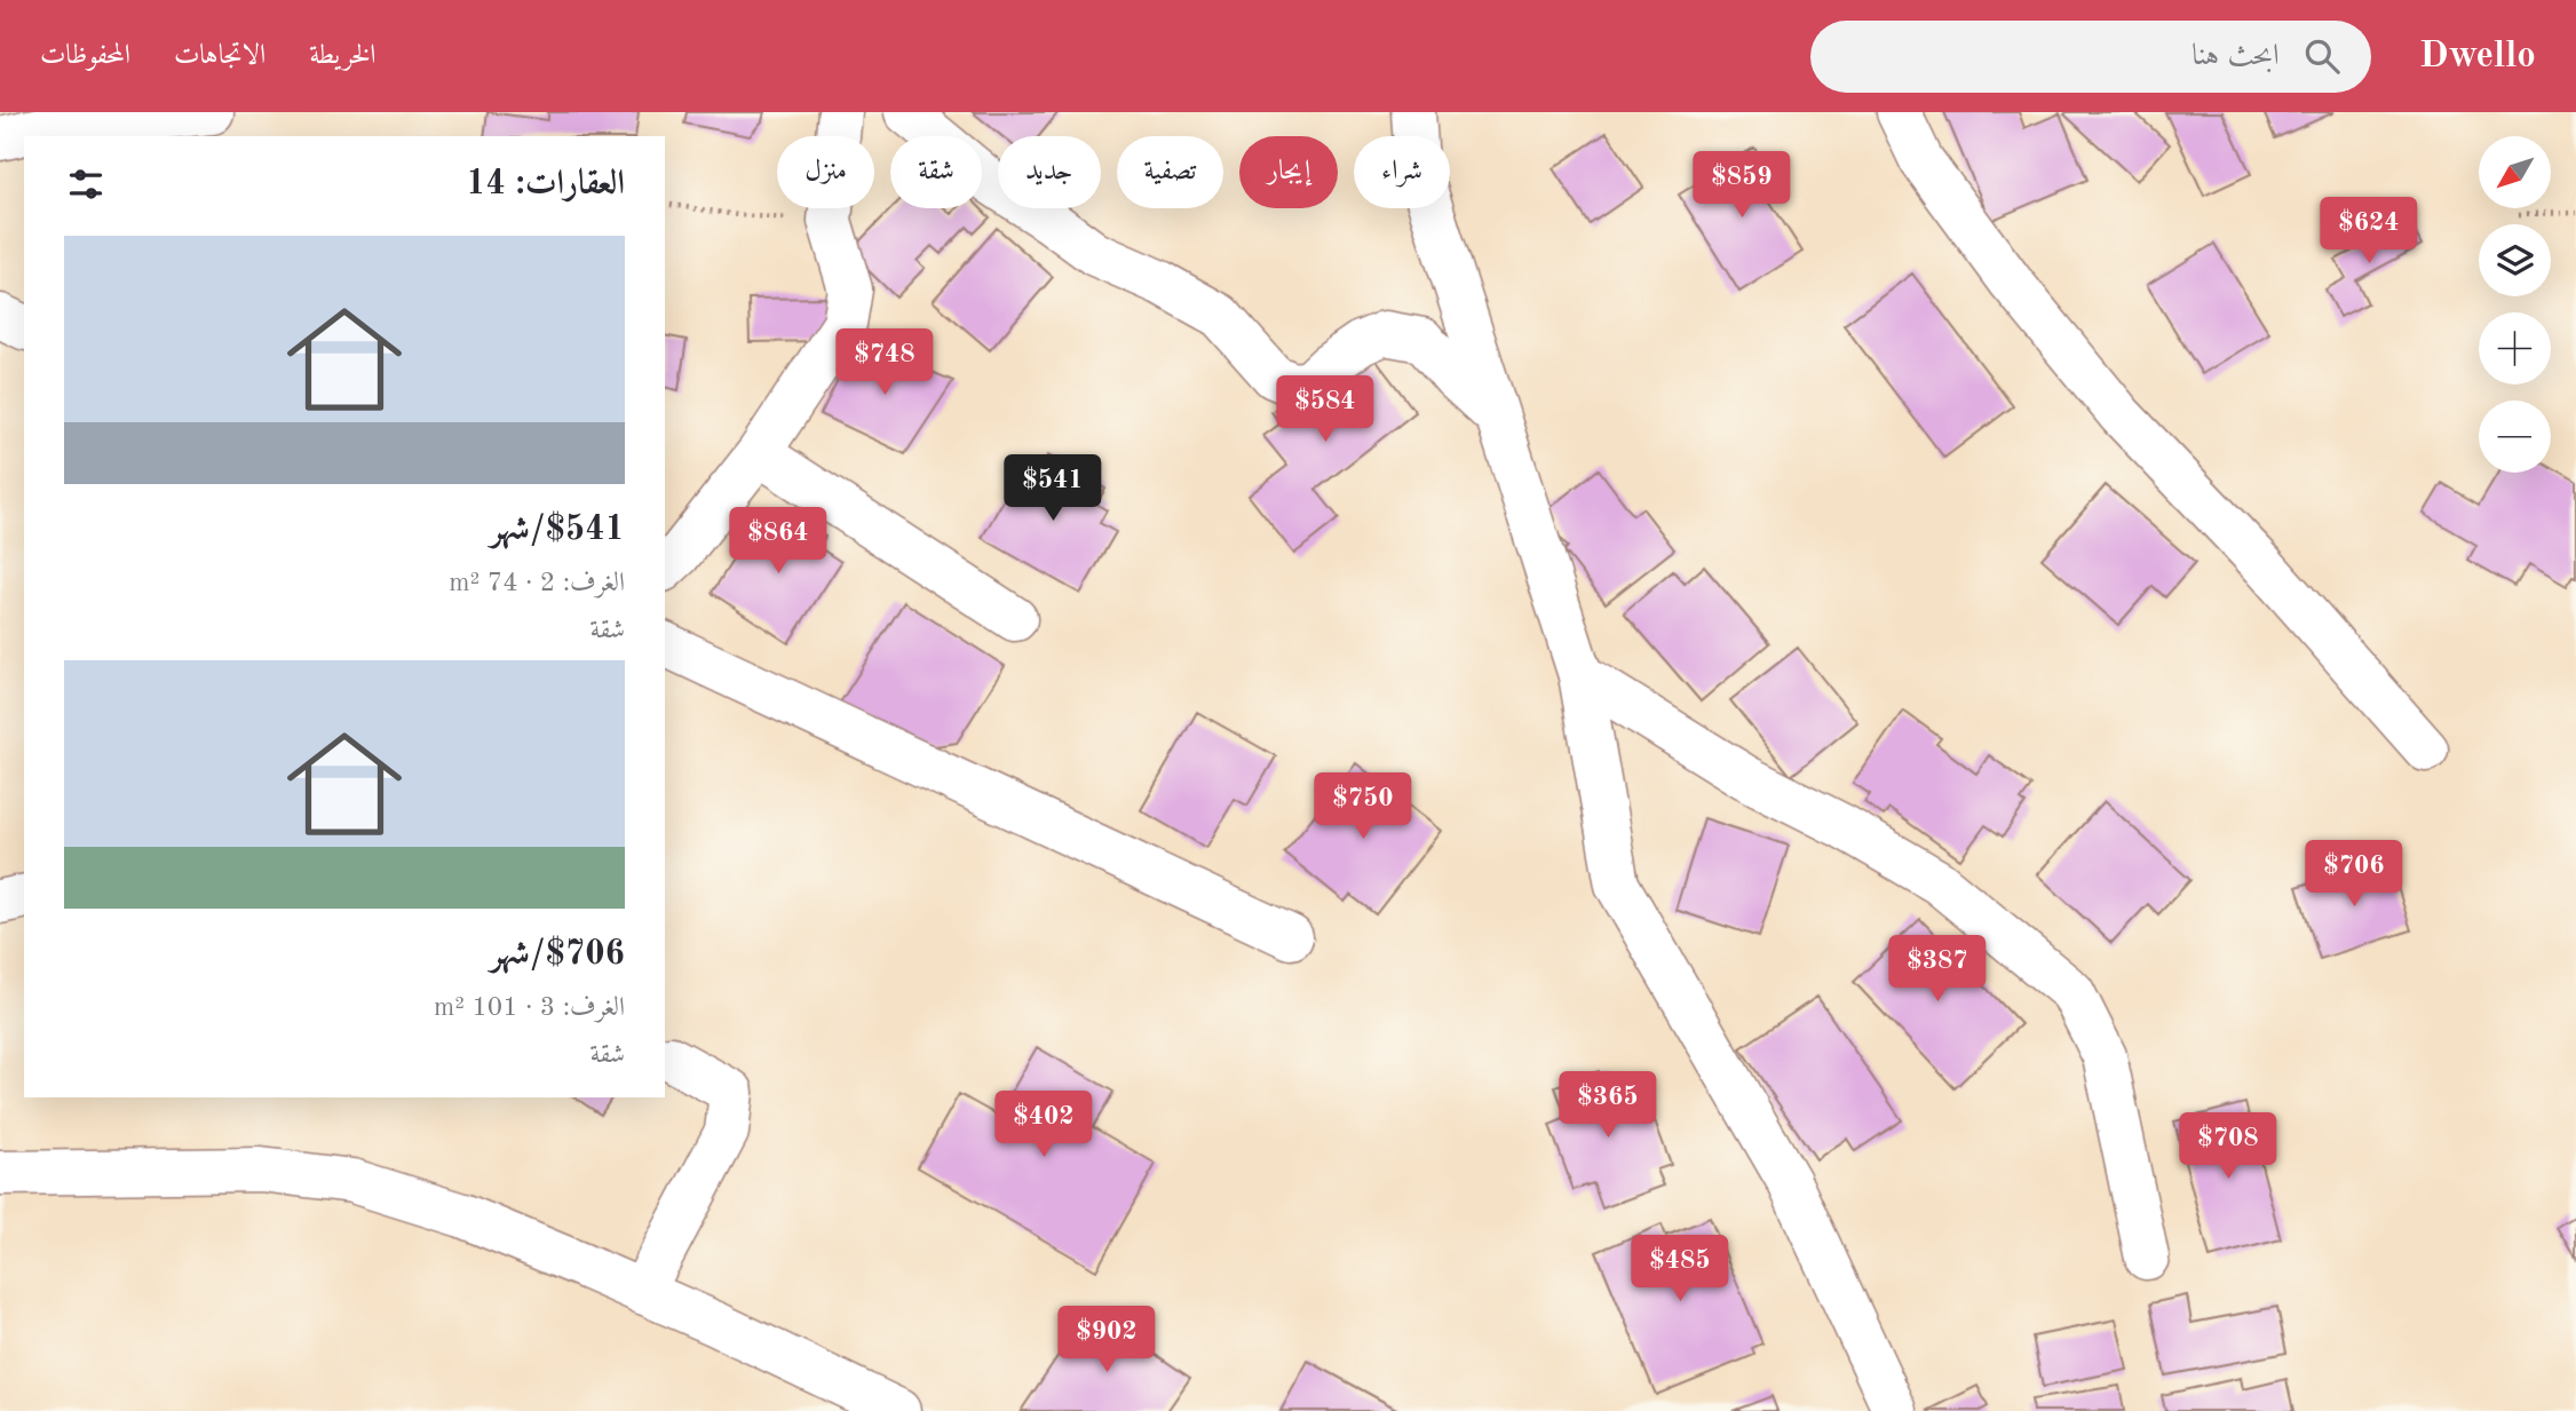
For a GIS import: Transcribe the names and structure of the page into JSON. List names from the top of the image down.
{
  "north": "bottom left",
  "page": {
    "header": "Dwello",
    "search": "ابحث هنا",
    "nav": ["الخريطة", "الاتجاهات", "المحفوظات"],
    "map_buttons": ["+", "−"],
    "chip": [
      "شراء",
      "إيجار",
      "تصفية",
      "جديد",
      "شقة",
      "منزل"
    ],
    "heading": "العقارات: 14",
    "price": [
      "$859",
      "$624",
      "$748",
      "$584",
      "$541",
      "$864",
      "$750",
      "$706",
      "$387",
      "$365",
      "$402",
      "$708",
      "$485",
      "$902"
    ],
    "list": [
      {
        "name": "$541/شهر",
        "note": "الغرف: 2 · 74 m² · شقة"
      },
      {
        "name": "$706/شهر",
        "note": "الغرف: 3 · 101 m² · شقة"
      }
    ]
  }
}
